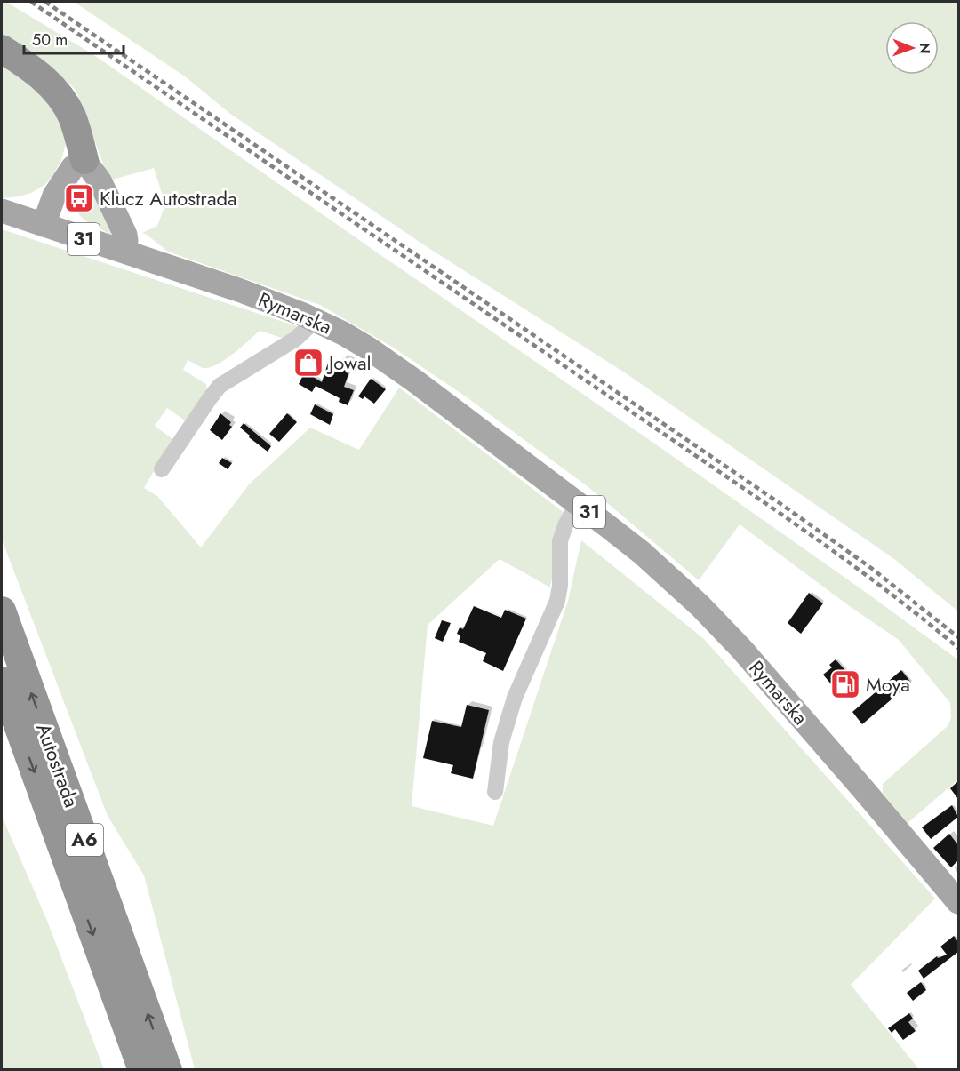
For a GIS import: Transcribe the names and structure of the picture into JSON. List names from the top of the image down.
{
  "streets": {
    "highway": ["Autostrada", "A6"],
    "main road": ["31", "Rymarska"]
  },
  "places": {
    "bus stop": ["Klucz Autostrada"],
    "shop": ["Jowal"],
    "fuel station": ["Moya"]
  },
  "scale_bar": "50 m",
  "north": "right"
}
